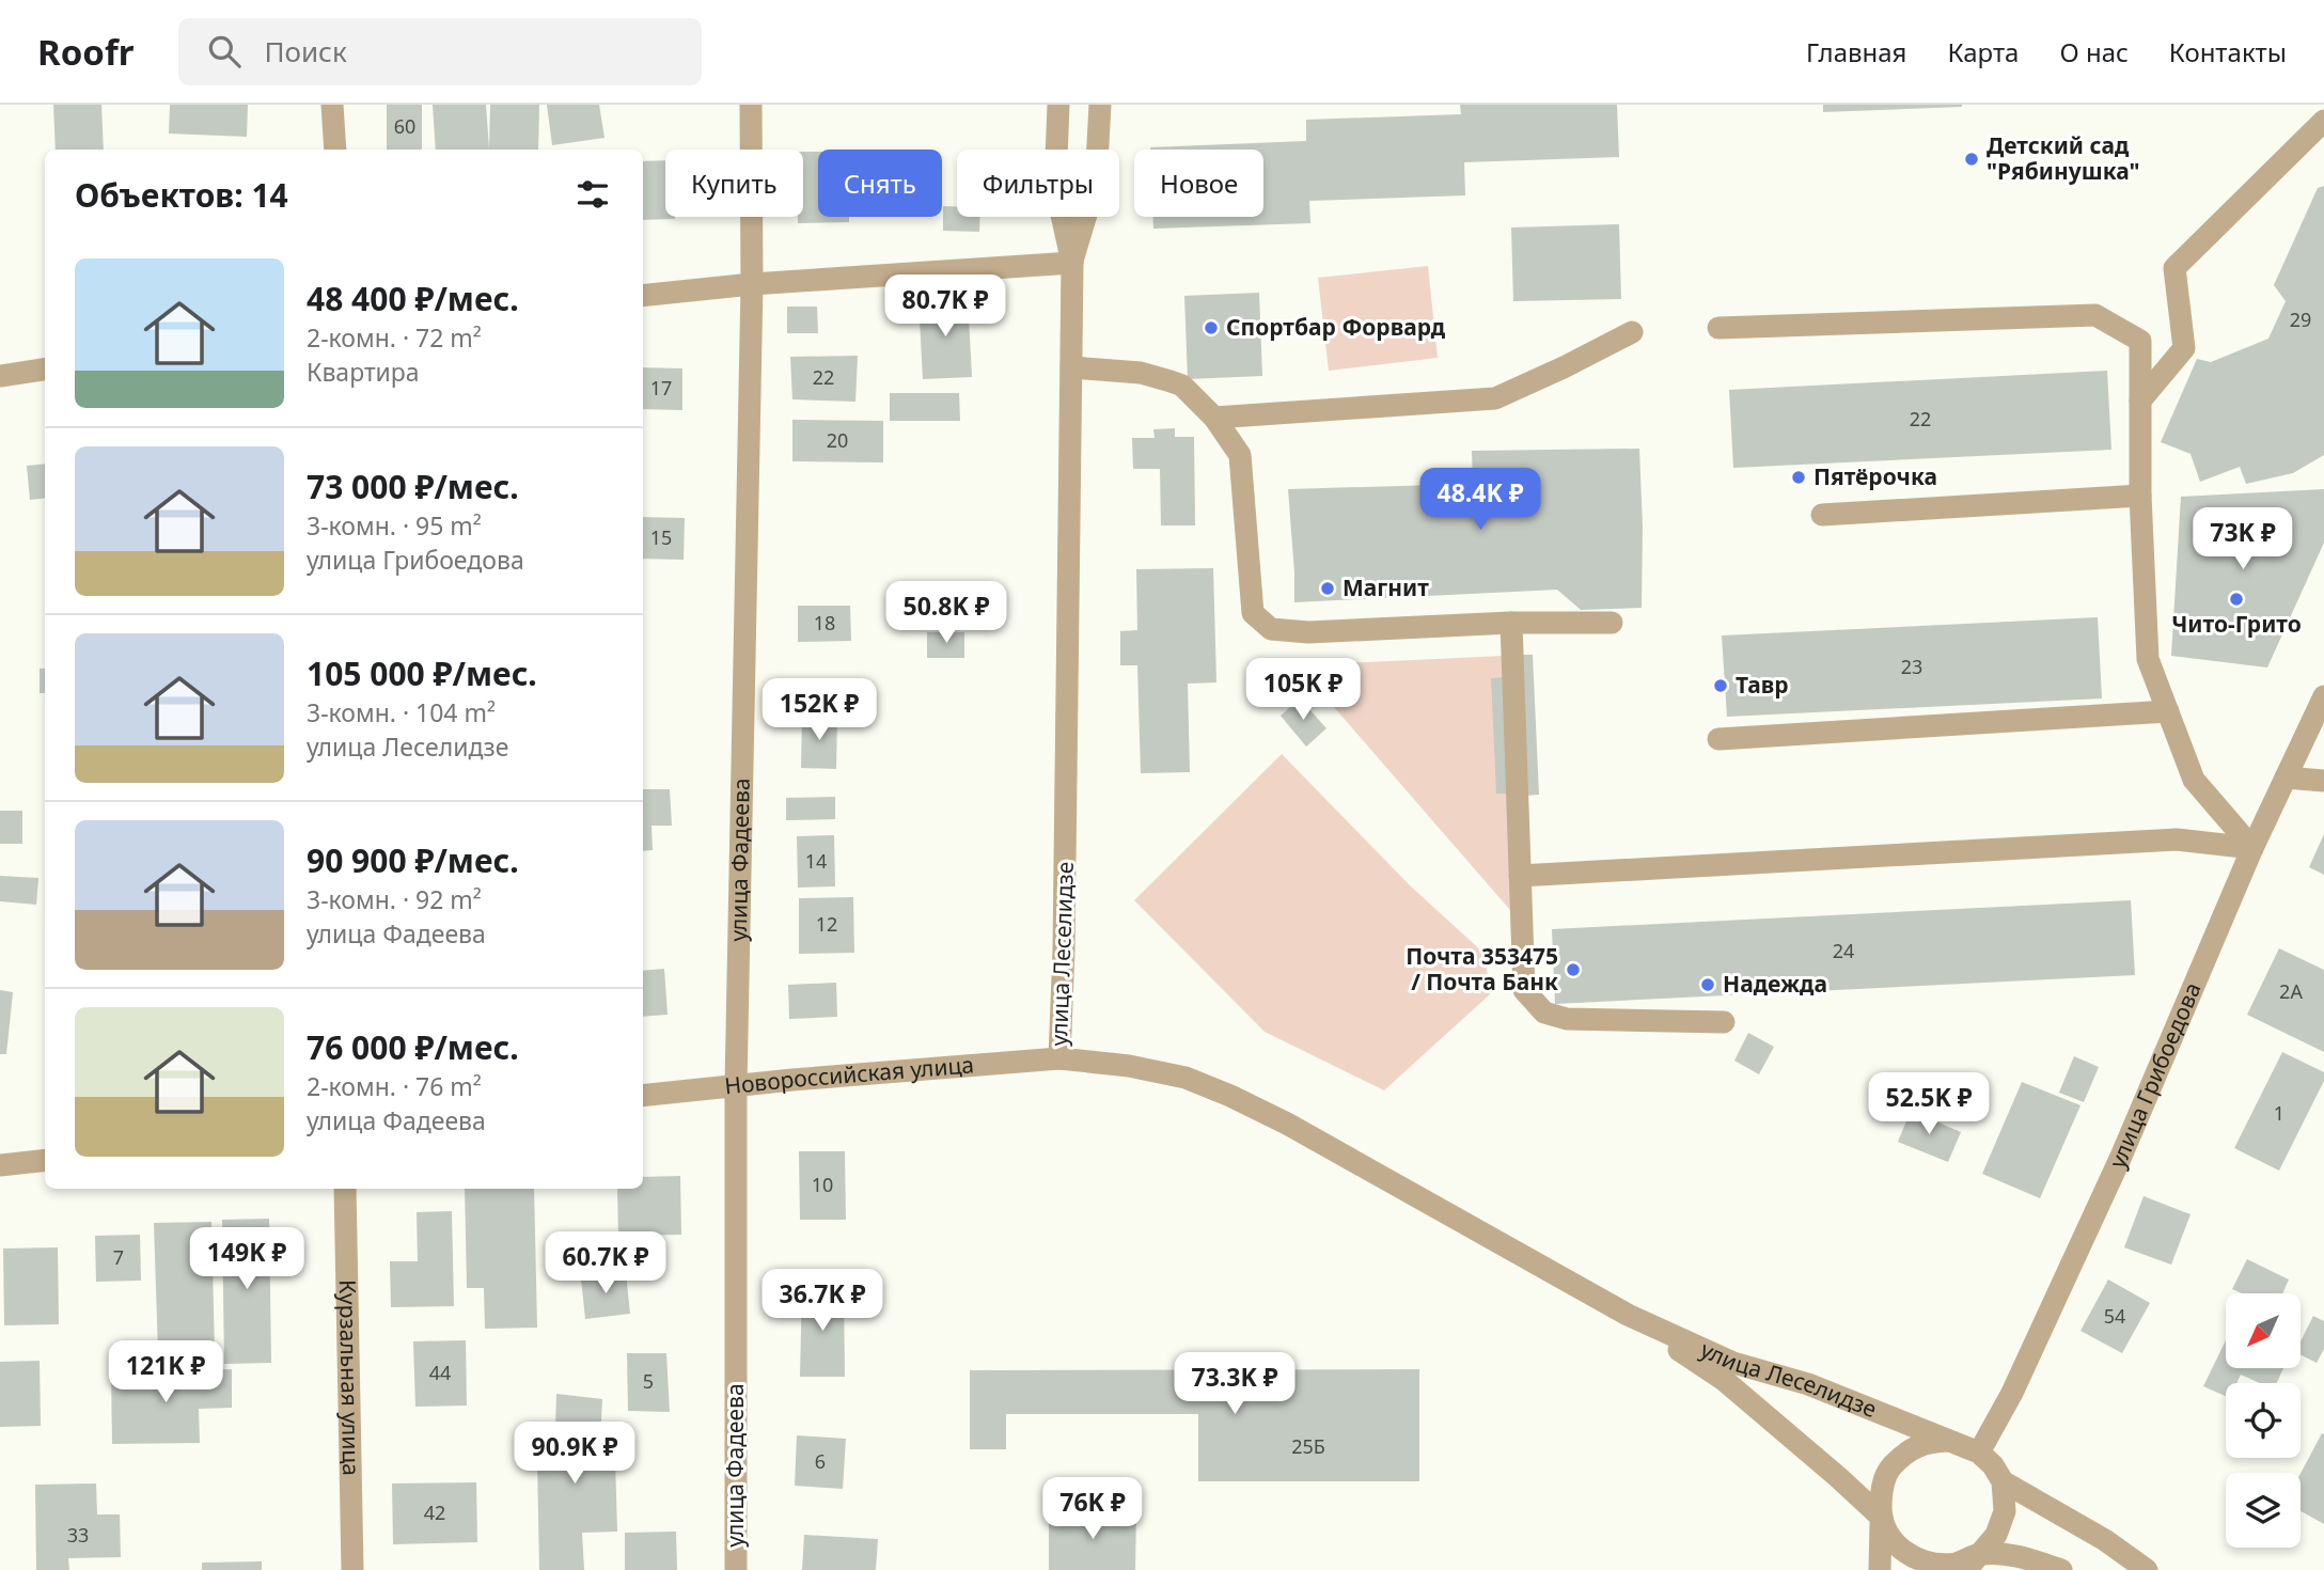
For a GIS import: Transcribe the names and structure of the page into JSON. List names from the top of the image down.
{
  "streets": {
    "street": [
      "улица Фадеева",
      "улица Леселидзе",
      "улица Грибоедова",
      "Новороссийская улица",
      "Курзальная улица"
    ]
  },
  "crossings": [
    ["улица Фадеева", "Новороссийская улица"],
    ["улица Леселидзе", "улица Грибоедова"],
    ["улица Леселидзе", "Новороссийская улица"]
  ],
  "places": [
    "Детский сад \"Рябинушка\"",
    "Спортбар Форвард",
    "Пятёрочка",
    "Магнит",
    "Чито-Грито",
    "Тавр",
    "Почта 353475 / Почта Банк",
    "Надежда"
  ],
  "house_numbers": [
    "60",
    "29",
    "22",
    "17",
    "22",
    "20",
    "15",
    "18",
    "23",
    "14",
    "12",
    "24",
    "2А",
    "1",
    "10",
    "7",
    "54",
    "44",
    "5",
    "25Б",
    "6",
    "42",
    "33"
  ],
  "north": "bottom left",
  "page": {
    "header": "Roofr",
    "search": "Поиск",
    "nav": [
      "Главная",
      "Карта",
      "О нас",
      "Контакты"
    ],
    "chip": [
      "Купить",
      "Снять",
      "Фильтры",
      "Новое"
    ],
    "heading": "Объектов: 14",
    "list": [
      {
        "name": "48 400 ₽/мес.",
        "note": "2-комн. · 72 m² · Квартира"
      },
      {
        "name": "73 000 ₽/мес.",
        "note": "3-комн. · 95 m² · улица Грибоедова"
      },
      {
        "name": "105 000 ₽/мес.",
        "note": "3-комн. · 104 m² · улица Леселидзе"
      },
      {
        "name": "90 900 ₽/мес.",
        "note": "3-комн. · 92 m² · улица Фадеева"
      },
      {
        "name": "76 000 ₽/мес.",
        "note": "2-комн. · 76 m² · улица Фадеева"
      }
    ],
    "price": [
      "80.7K ₽",
      "48.4K ₽",
      "73K ₽",
      "50.8K ₽",
      "105K ₽",
      "152K ₽",
      "52.5K ₽",
      "149K ₽",
      "60.7K ₽",
      "36.7K ₽",
      "121K ₽",
      "73.3K ₽",
      "90.9K ₽",
      "76K ₽"
    ]
  }
}
